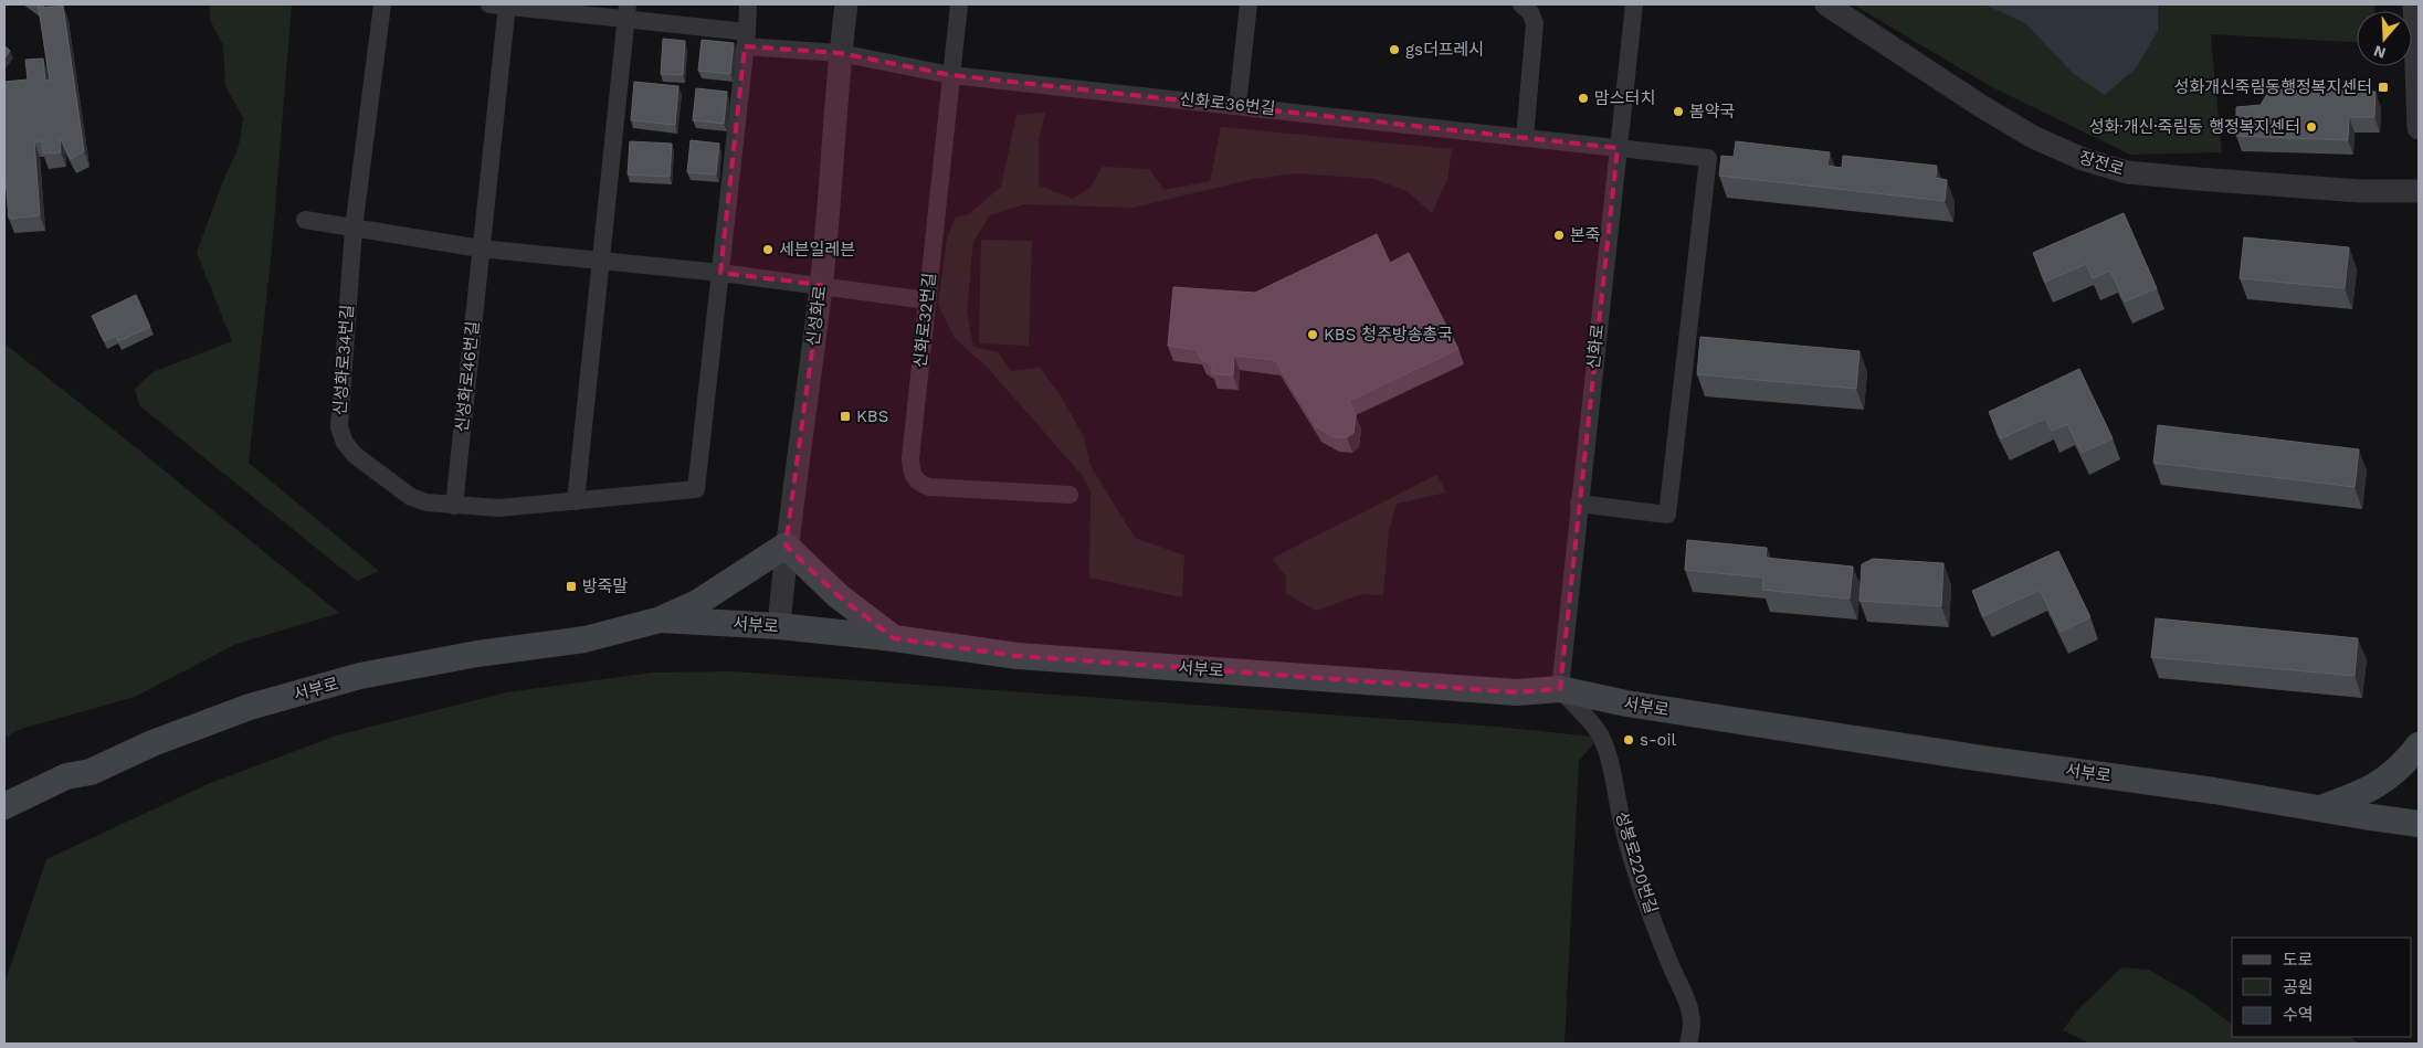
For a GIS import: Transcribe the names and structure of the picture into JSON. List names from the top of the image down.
{
  "streets": {
    "main road": ["서부로"],
    "street": [
      "신화로36번길",
      "장전로",
      "신성화로",
      "신화로32번길",
      "신화로",
      "신성화로34번길",
      "신성화로46번길",
      "성봉로220번길"
    ]
  },
  "crossings": [
    ["신화로36번길", "신성화로"],
    ["신화로36번길", "신화로32번길"],
    ["신화로36번길", "신화로"],
    ["신화로36번길", "신성화로46번길"],
    ["신성화로", "서부로"],
    ["신화로", "서부로"],
    ["신화로", "성봉로220번길"],
    ["신성화로34번길", "신성화로46번길"],
    ["서부로", "성봉로220번길"]
  ],
  "places": {
    "other": [
      "gs더프레시",
      "맘스터치",
      "봄약국",
      "성화·개신·죽림동 행정복지센터",
      "본죽",
      "세븐일레븐",
      "KBS 청주방송총국",
      "s-oil"
    ],
    "transit": ["성화개신죽림동행정복지센터", "KBS", "방죽말"]
  },
  "legend": ["도로", "공원", "수역"],
  "north": "bottom"
}
